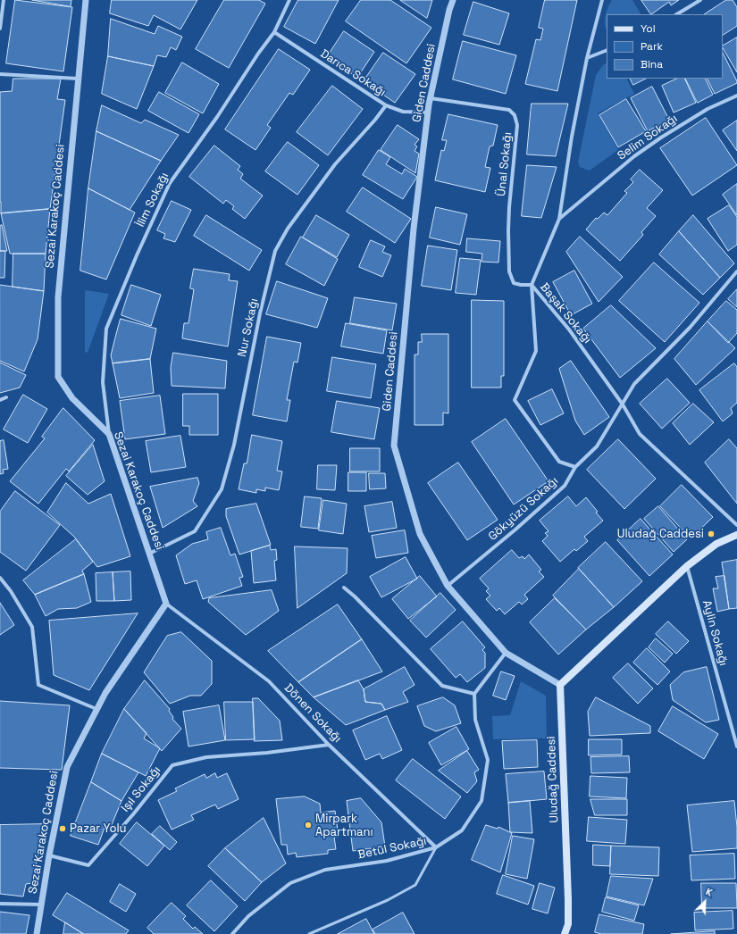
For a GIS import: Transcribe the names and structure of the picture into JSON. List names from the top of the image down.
{
  "streets": {
    "main road": ["Uludağ Caddesi"],
    "street": [
      "Darıca Sokağı",
      "Giden Caddesi",
      "Selim Sokağı",
      "Ünal Sokağı",
      "İlim Sokağı",
      "Sezai Karakoç Caddesi",
      "Başak Sokağı",
      "Nur Sokağı",
      "Gökyüzü Sokağı",
      "Aylin Sokağı",
      "Dönen Sokağı",
      "Işıl Sokağı",
      "Betül Sokağı"
    ]
  },
  "crossings": [
    ["Darıca Sokağı", "Giden Caddesi"],
    ["Darıca Sokağı", "İlim Sokağı"],
    ["Darıca Sokağı", "Nur Sokağı"],
    ["Giden Caddesi", "Ünal Sokağı"],
    ["Giden Caddesi", "Gökyüzü Sokağı"],
    ["Giden Caddesi", "Uludağ Caddesi"],
    ["Selim Sokağı", "Başak Sokağı"],
    ["Ünal Sokağı", "Başak Sokağı"],
    ["İlim Sokağı", "Sezai Karakoç Caddesi"],
    ["Sezai Karakoç Caddesi", "Nur Sokağı"],
    ["Sezai Karakoç Caddesi", "Dönen Sokağı"],
    ["Sezai Karakoç Caddesi", "Işıl Sokağı"],
    ["Başak Sokağı", "Gökyüzü Sokağı"],
    ["Dönen Sokağı", "Işıl Sokağı"],
    ["Dönen Sokağı", "Betül Sokağı"]
  ],
  "places": ["Uludağ Caddesi", "Mirpark Apartmanı", "Pazar Yolu"],
  "legend": ["Yol", "Park", "Bina"],
  "north": "top right"
}
